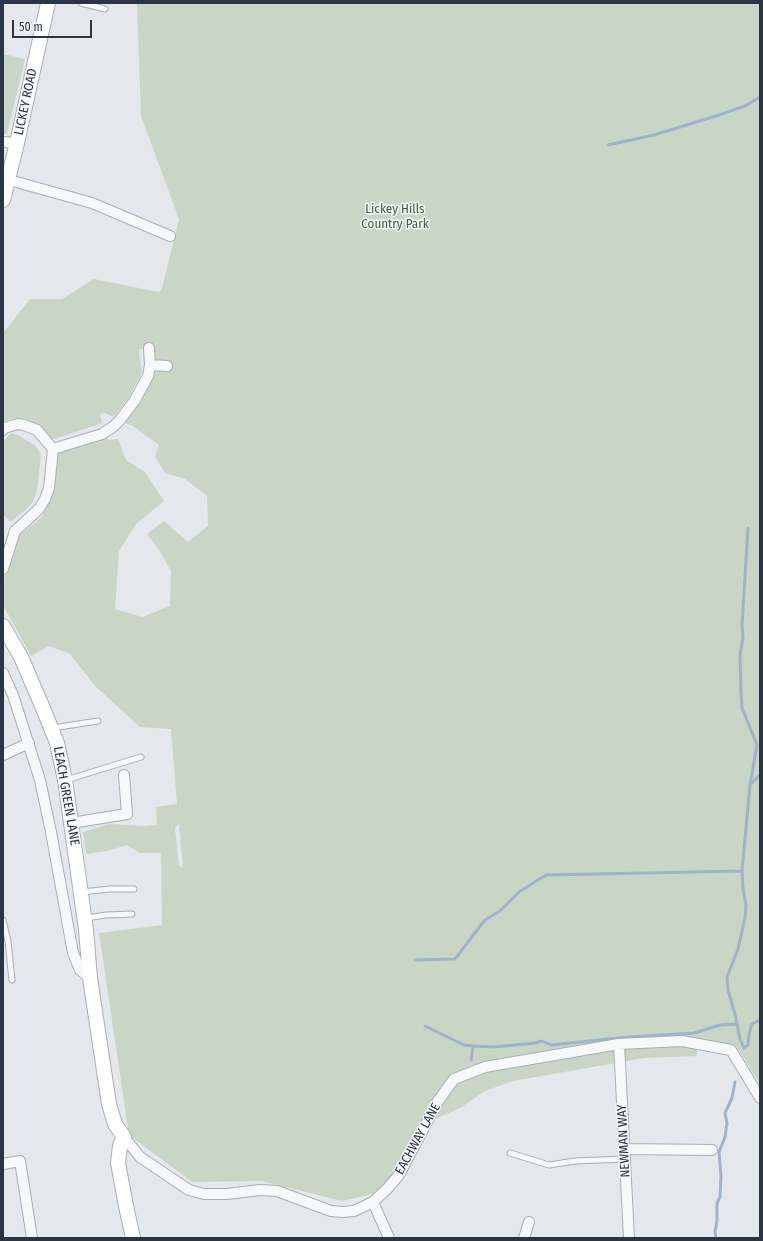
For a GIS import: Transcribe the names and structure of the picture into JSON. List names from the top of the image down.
{
  "streets": {
    "street": [
      "LICKEY ROAD",
      "LEACH GREEN LANE",
      "EACHWAY LANE",
      "NEWMAN WAY"
    ]
  },
  "crossings": [
    ["LEACH GREEN LANE", "EACHWAY LANE"],
    ["EACHWAY LANE", "NEWMAN WAY"]
  ],
  "parks": ["Lickey Hills Country Park"],
  "scale_bar": "50 m"
}
